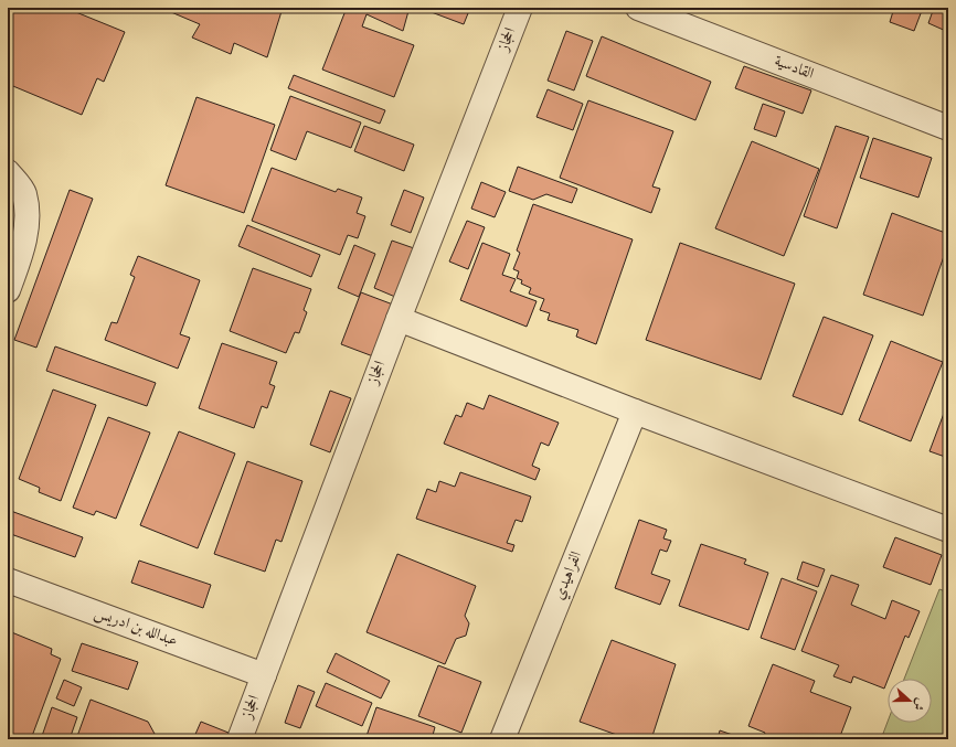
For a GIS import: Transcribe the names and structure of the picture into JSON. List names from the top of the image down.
{
  "streets": {
    "street": [
      "الحجاز",
      "القادسية",
      "الفراهيدي",
      "عبدالله بن ادريس"
    ]
  },
  "crossings": [
    ["الحجاز", "عبدالله بن ادريس"]
  ],
  "north": "right"
}
